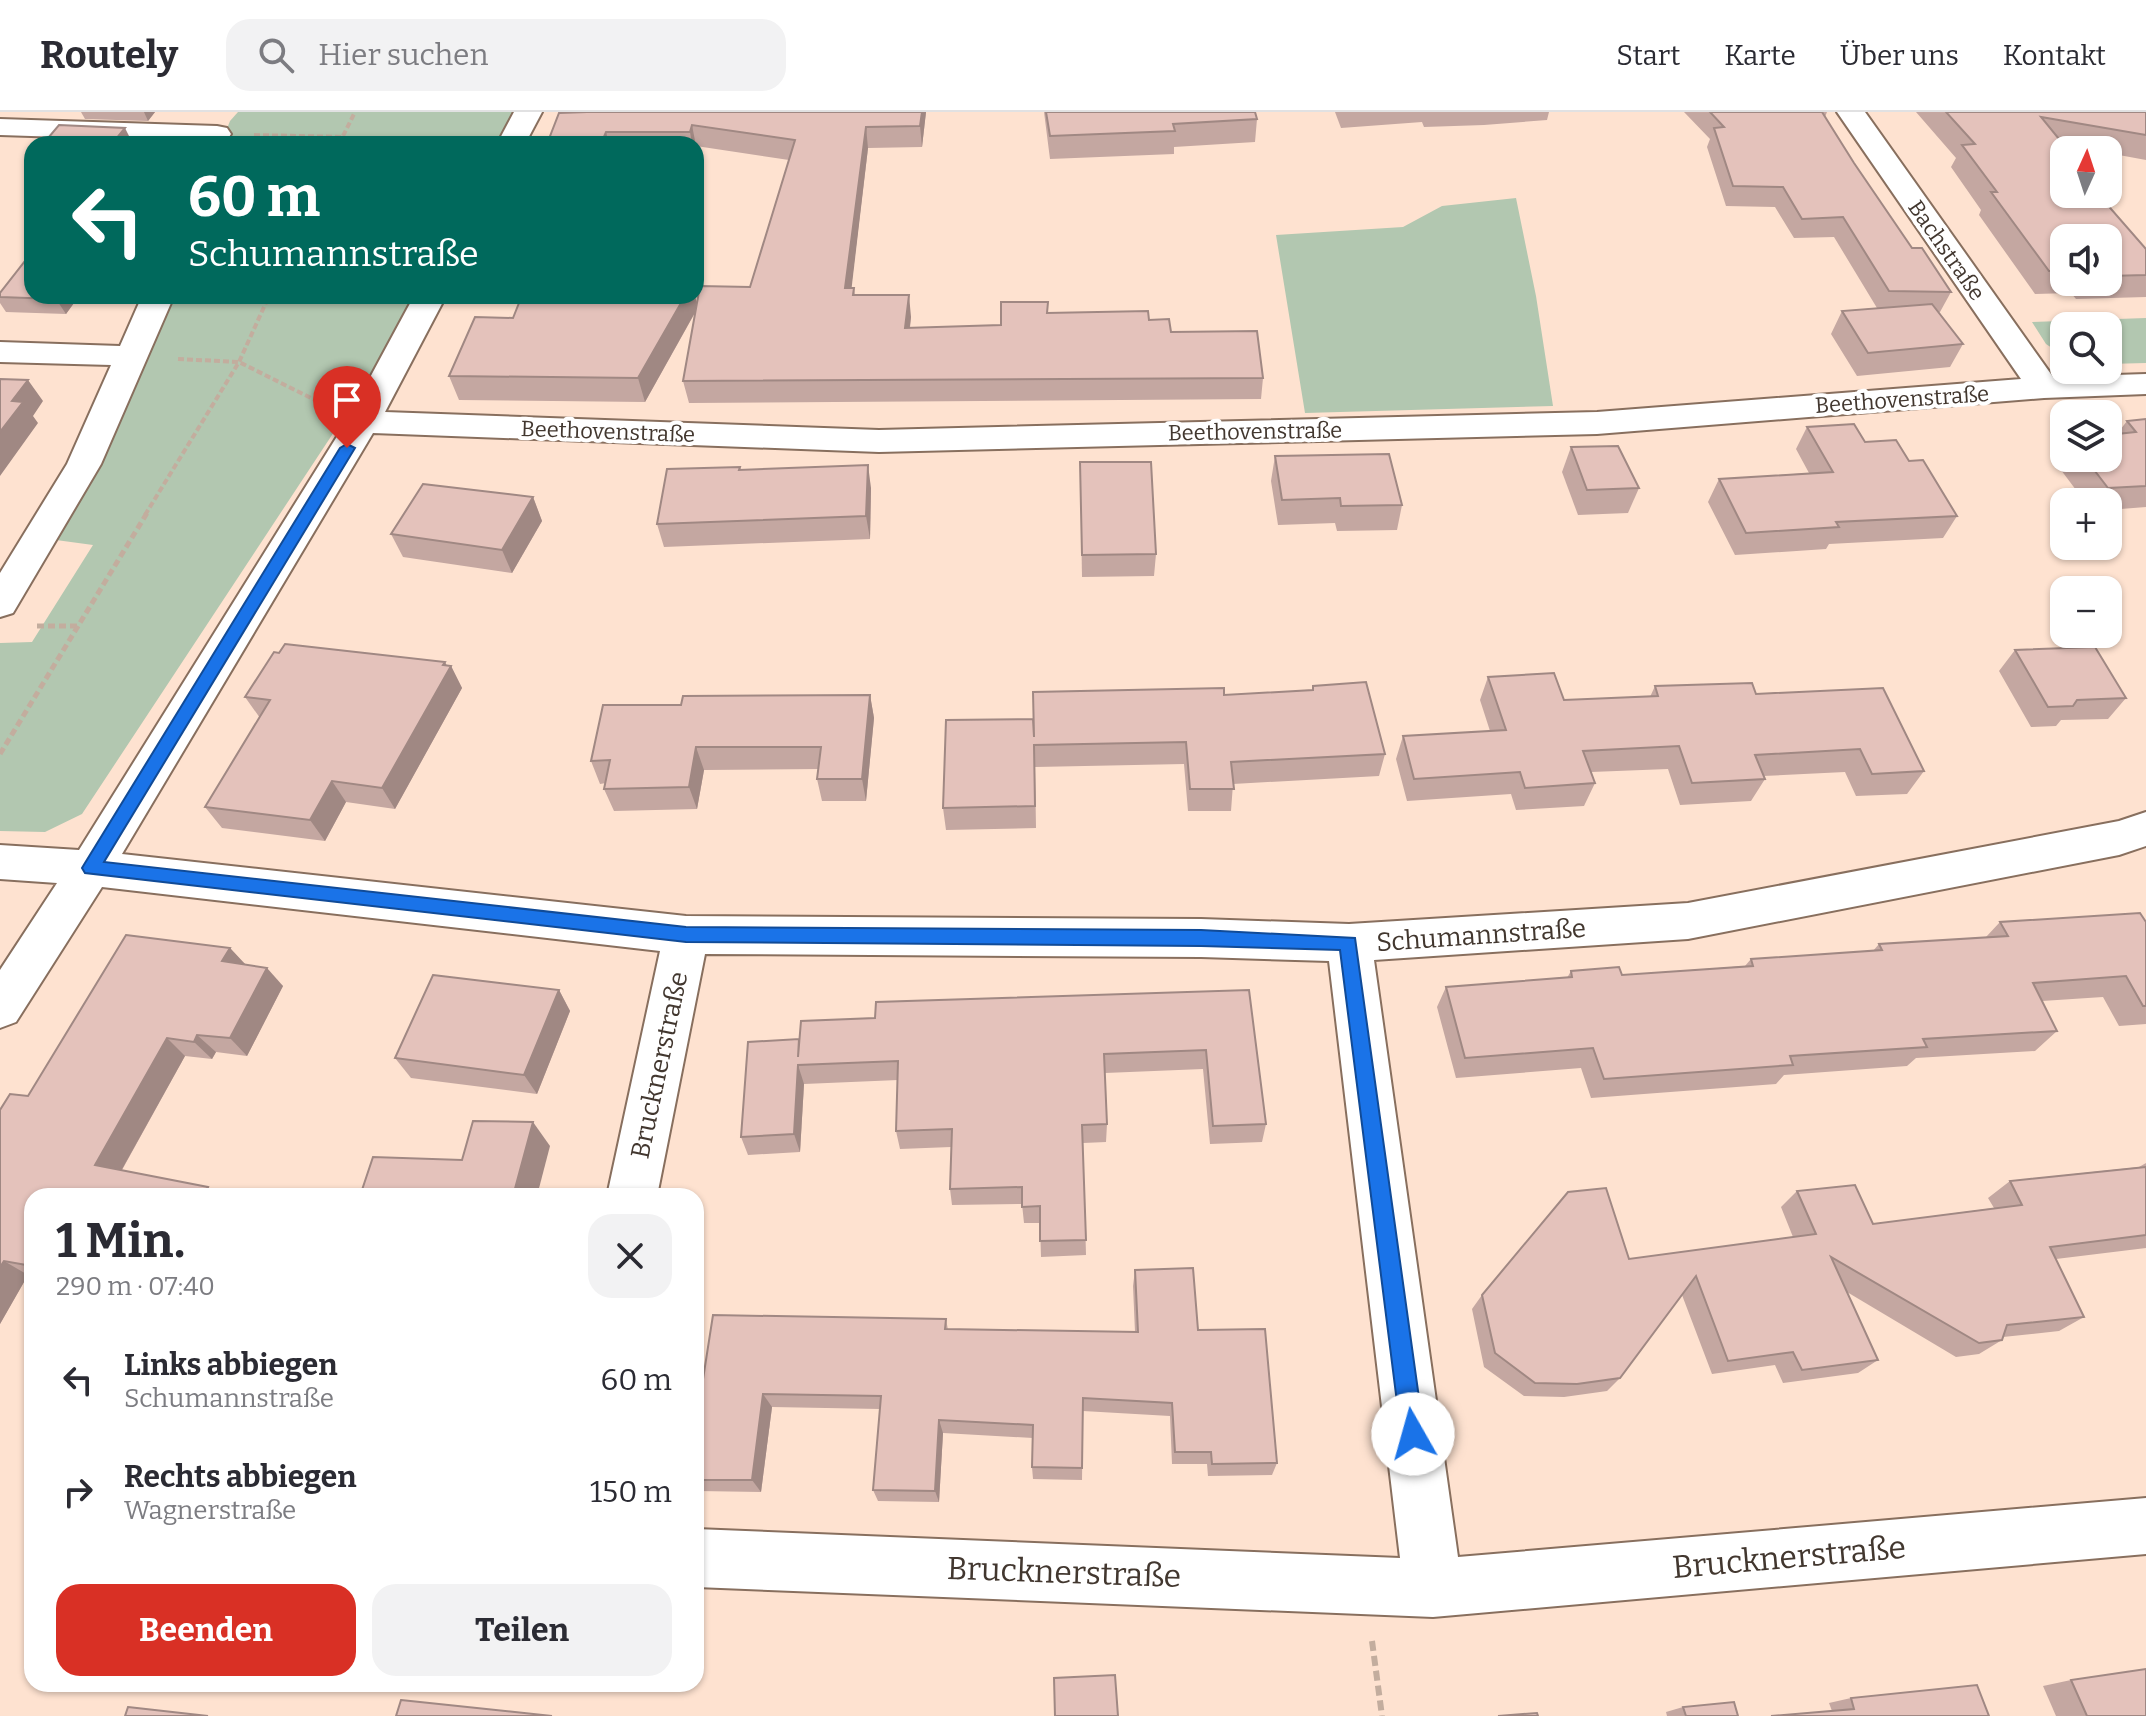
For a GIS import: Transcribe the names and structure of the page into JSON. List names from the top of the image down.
{
  "streets": {
    "street": [
      "Bachstraße",
      "Beethovenstraße",
      "Schumannstraße",
      "Brucknerstraße"
    ]
  },
  "crossings": [
    ["Bachstraße", "Beethovenstraße"],
    ["Schumannstraße", "Brucknerstraße"]
  ],
  "north": "top",
  "page": {
    "header": "Routely",
    "search": "Hier suchen",
    "nav": [
      "Start",
      "Karte",
      "Über uns",
      "Kontakt"
    ],
    "map_buttons": ["+", "−"],
    "turn": ["60 m", "Schumannstraße"],
    "heading": ["1 Min.", "290 m · 07:40"],
    "list": [
      {
        "name": "Links abbiegen",
        "note": "Schumannstraße",
        "value": "60 m"
      },
      {
        "name": "Rechts abbiegen",
        "note": "Wagnerstraße",
        "value": "150 m"
      }
    ],
    "buttons": ["Beenden", "Teilen"]
  }
}
